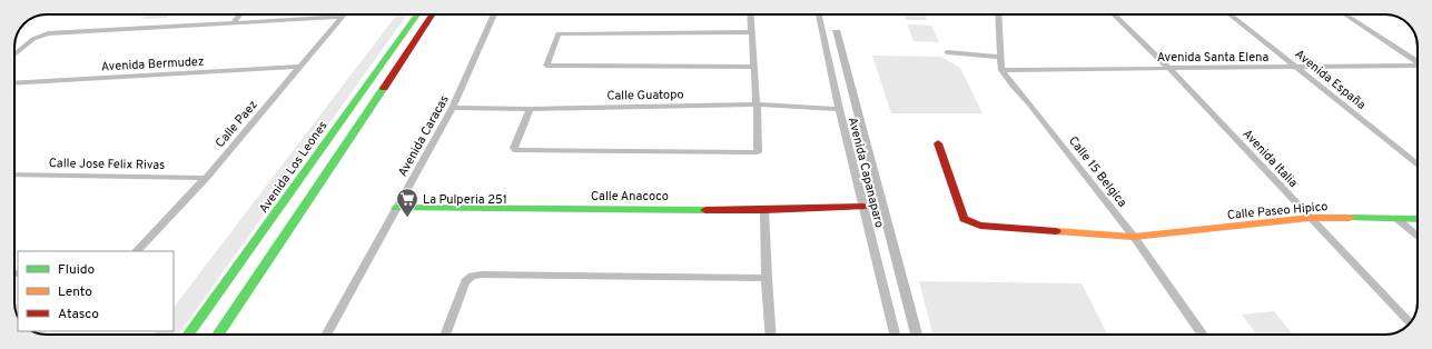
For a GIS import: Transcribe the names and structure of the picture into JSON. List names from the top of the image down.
{
  "streets": {
    "street": [
      "Avenida Santa Elena",
      "Avenida Bermudez",
      "Avenida España",
      "Calle Guatopo",
      "Calle Paez",
      "Avenida Caracas",
      "Avenida Italia",
      "Calle Jose Felix Rivas",
      "Avenida Los Leones",
      "Calle 15 Belgica",
      "Avenida Capanaparo",
      "Calle Anacoco",
      "Calle Paseo Hipico"
    ]
  },
  "crossings": [
    ["Avenida Santa Elena", "Avenida España"],
    ["Avenida Santa Elena", "Avenida Italia"],
    ["Avenida Santa Elena", "Calle 15 Belgica"],
    ["Avenida Bermudez", "Calle Paez"],
    ["Calle Guatopo", "Avenida Caracas"],
    ["Calle Guatopo", "Avenida Capanaparo"],
    ["Calle Paez", "Calle Jose Felix Rivas"],
    ["Avenida Caracas", "Calle Anacoco"],
    ["Avenida Italia", "Calle Paseo Hipico"],
    ["Calle 15 Belgica", "Calle Paseo Hipico"],
    ["Avenida Capanaparo", "Calle Anacoco"]
  ],
  "places": {
    "supermarket": ["La Pulperia 251"]
  },
  "legend": ["Fluido", "Lento", "Atasco"]
}
